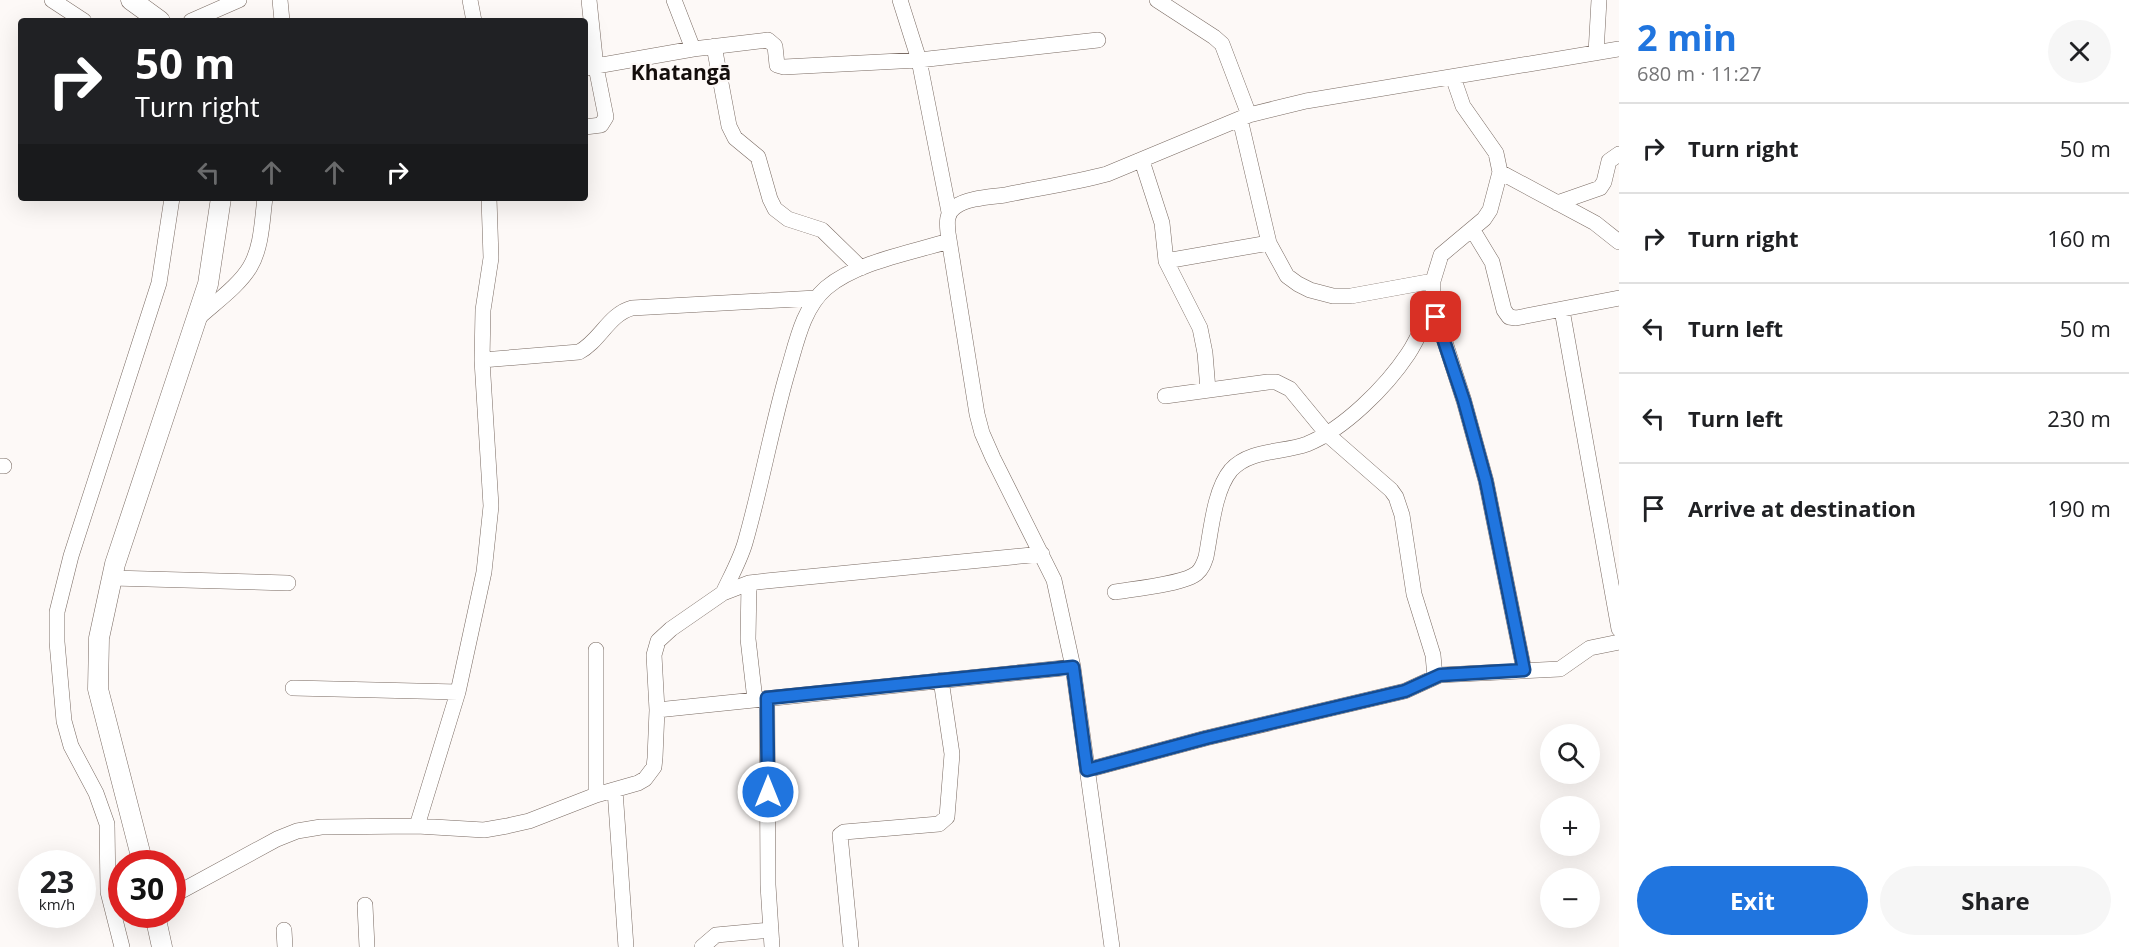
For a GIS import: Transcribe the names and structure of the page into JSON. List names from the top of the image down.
{
  "districts": ["Khatangā"],
  "page": {
    "heading": ["2 min", "680 m · 11:27"],
    "turn": ["50 m", "Turn right"],
    "list": [
      {
        "name": "Turn right",
        "value": "50 m"
      },
      {
        "name": "Turn right",
        "value": "160 m"
      },
      {
        "name": "Turn left",
        "value": "50 m"
      },
      {
        "name": "Turn left",
        "value": "230 m"
      },
      {
        "name": "Arrive at destination",
        "value": "190 m"
      }
    ],
    "map_buttons": ["+", "−"],
    "speed": "23 km/h",
    "limit": "30",
    "buttons": ["Exit", "Share"]
  }
}
